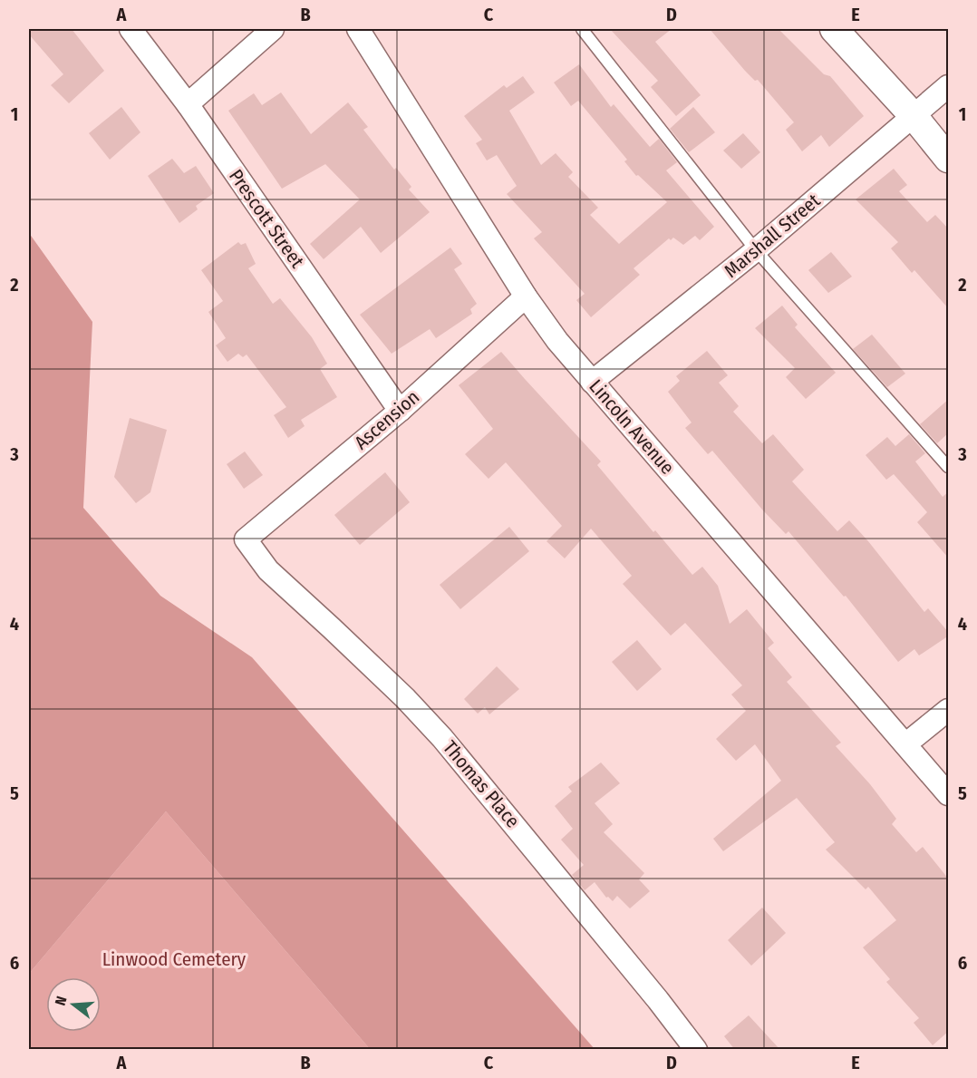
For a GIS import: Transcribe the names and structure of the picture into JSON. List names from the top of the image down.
{
  "streets": {
    "street": [
      "Prescott Street",
      "Marshall Street",
      "Ascension",
      "Lincoln Avenue",
      "Thomas Place"
    ]
  },
  "crossings": [
    ["Prescott Street", "Ascension"],
    ["Marshall Street", "Lincoln Avenue"],
    ["Ascension", "Lincoln Avenue"],
    ["Ascension", "Thomas Place"]
  ],
  "parks": ["Linwood Cemetery"],
  "north": "left",
  "grid": {
    "columns": [
      "A",
      "B",
      "C",
      "D",
      "E"
    ],
    "rows": [
      "1",
      "2",
      "3",
      "4",
      "5",
      "6"
    ]
  }
}
